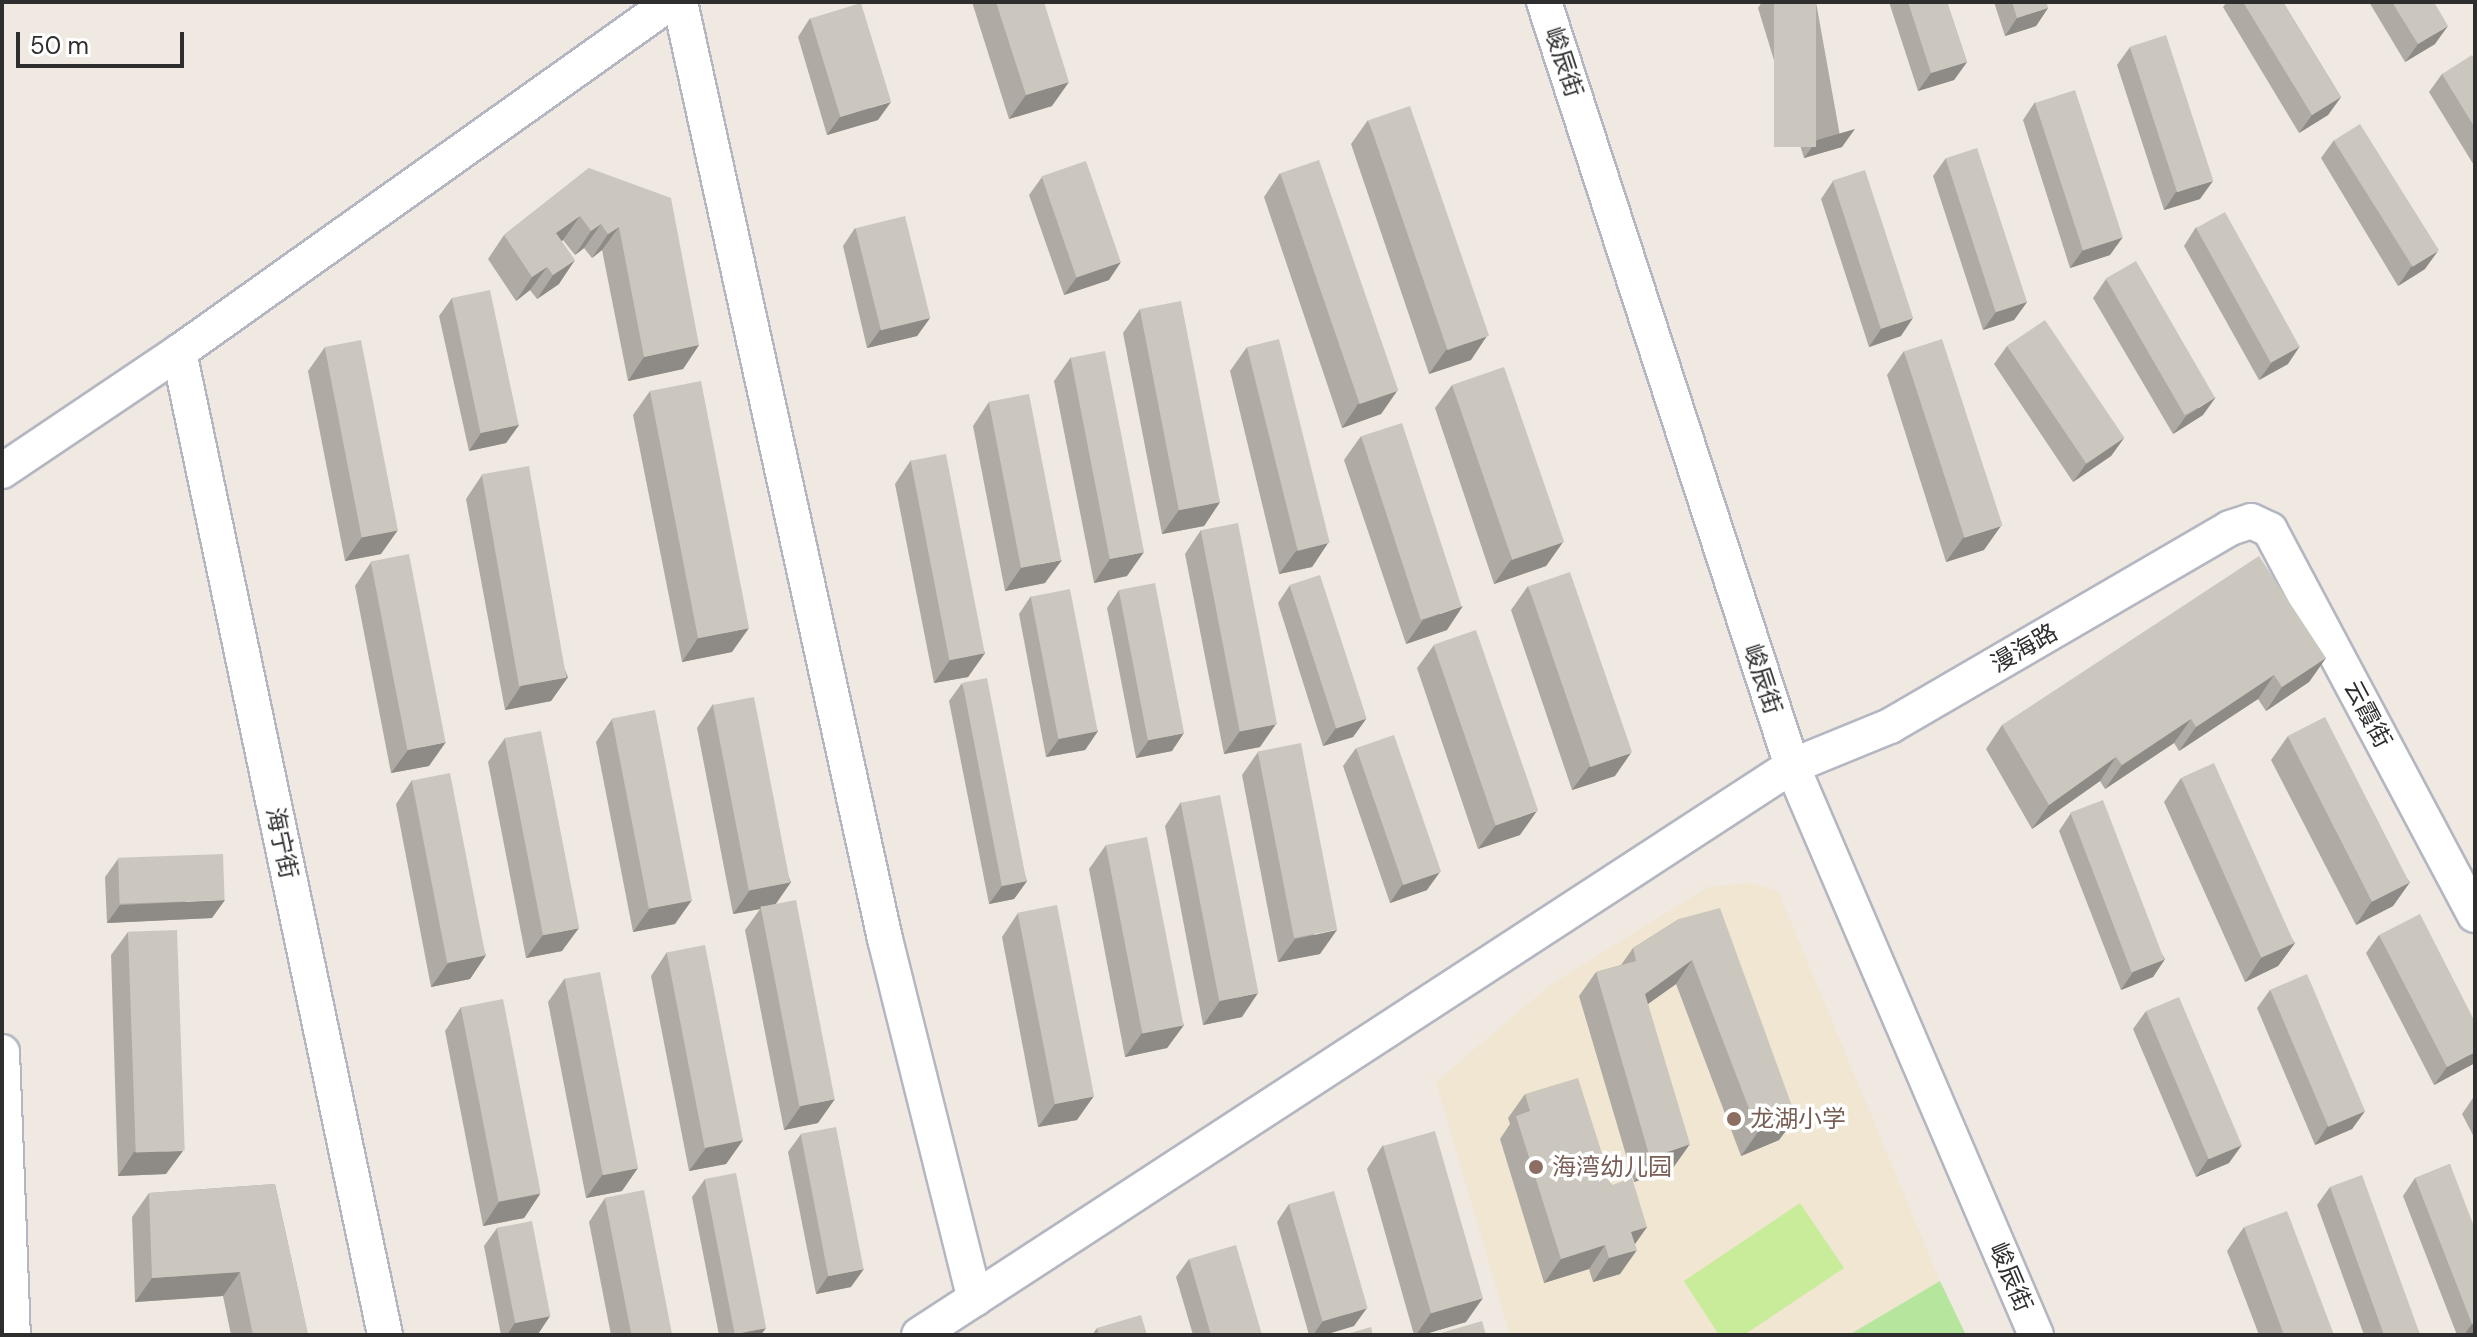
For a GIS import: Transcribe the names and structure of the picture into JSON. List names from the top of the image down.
{
  "streets": {
    "street": [
      "峻辰街",
      "漫海路",
      "云霞街",
      "海宁街"
    ]
  },
  "crossings": [
    ["峻辰街", "漫海路"],
    ["漫海路", "云霞街"]
  ],
  "places": ["龙湖小学", "海湾幼儿园"],
  "scale_bar": "50 m"
}
